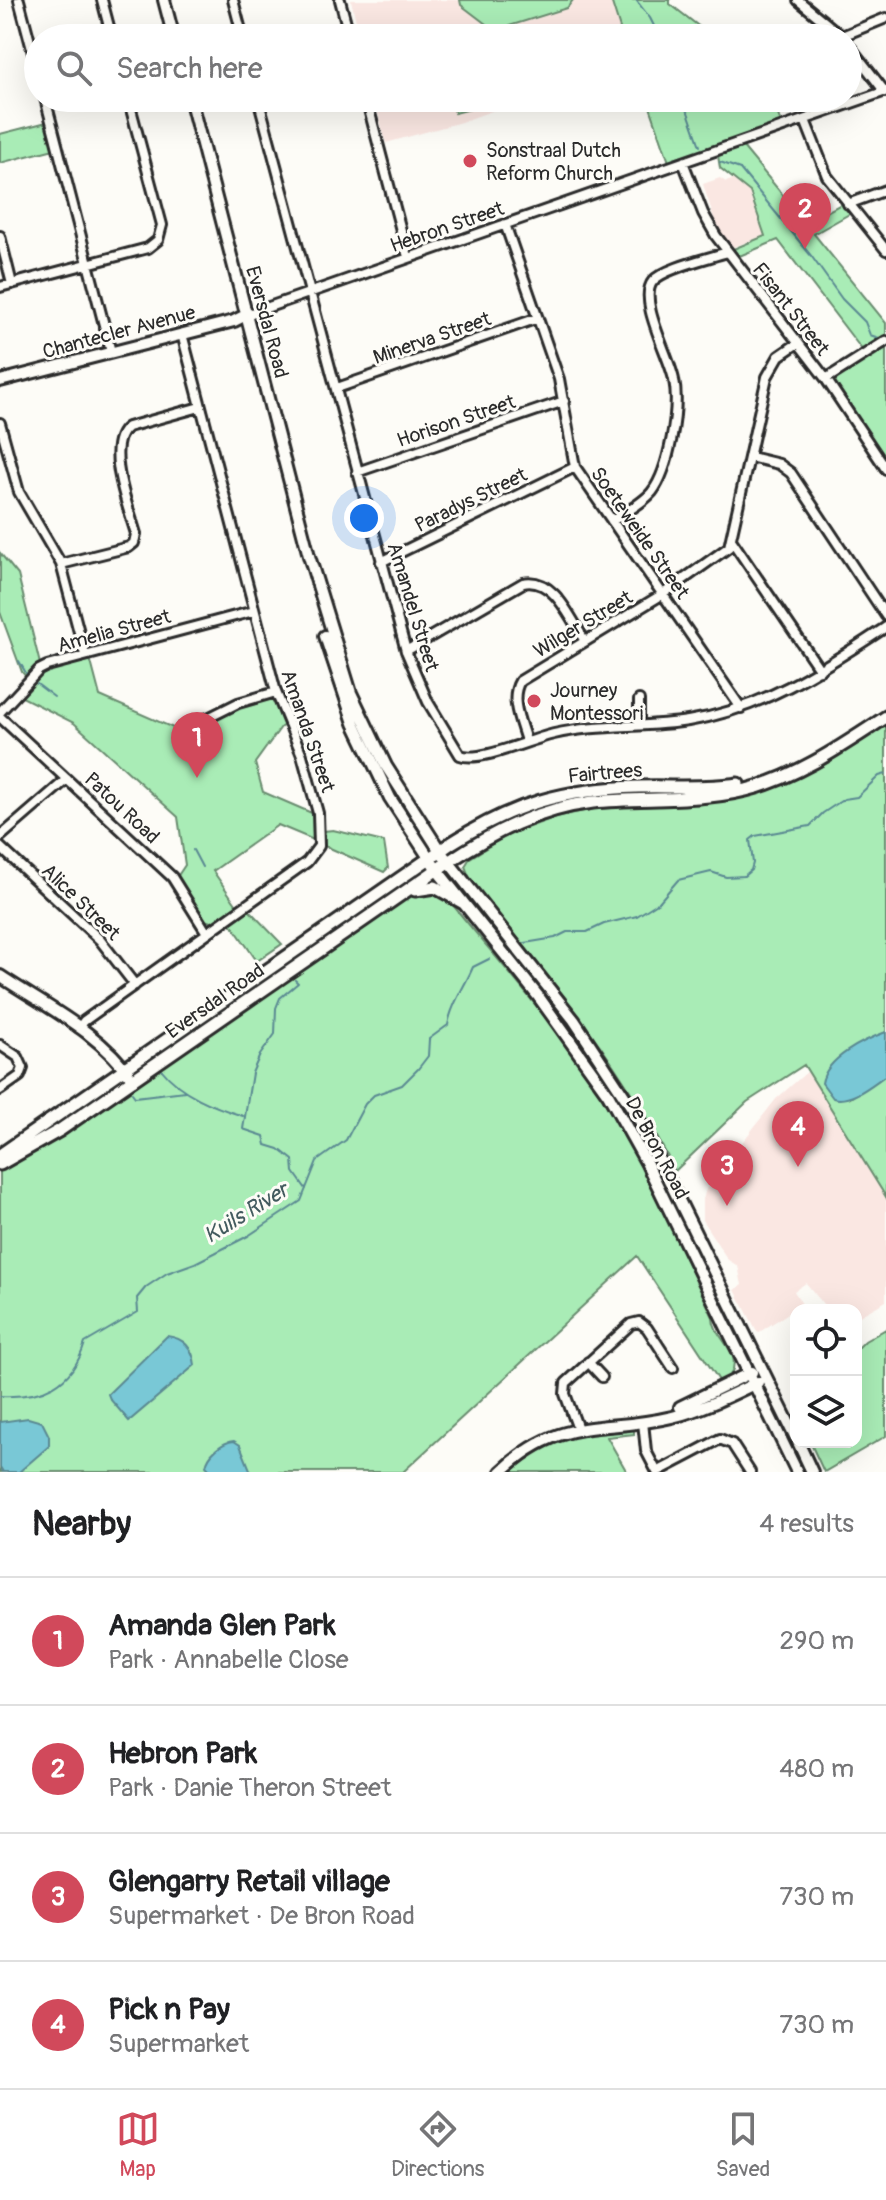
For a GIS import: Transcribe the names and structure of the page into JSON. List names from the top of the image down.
{
  "streets": {
    "main road": ["Eversdal Road", "Fairtrees"],
    "street": [
      "Hebron Street",
      "Fisant Street",
      "Chantecler Avenue",
      "Minerva Street",
      "Horison Street",
      "Paradys Street",
      "Soeteweide Street",
      "Amandel Street",
      "Wilger Street",
      "Amelia Street",
      "Amanda Street",
      "Patou Road",
      "Alice Street",
      "De Bron Road"
    ]
  },
  "crossings": [
    ["Hebron Street", "Fisant Street"],
    ["Hebron Street", "Eversdal Road"],
    ["Hebron Street", "Chantecler Avenue"],
    ["Hebron Street", "Soeteweide Street"],
    ["Hebron Street", "Amandel Street"],
    ["Eversdal Road", "Chantecler Avenue"],
    ["Eversdal Road", "Fairtrees"],
    ["Eversdal Road", "De Bron Road"],
    ["Chantecler Avenue", "Amanda Street"],
    ["Minerva Street", "Soeteweide Street"],
    ["Minerva Street", "Amandel Street"],
    ["Horison Street", "Soeteweide Street"],
    ["Horison Street", "Amandel Street"],
    ["Paradys Street", "Soeteweide Street"],
    ["Paradys Street", "Amandel Street"],
    ["Soeteweide Street", "Amandel Street"],
    ["Soeteweide Street", "Wilger Street"],
    ["Amandel Street", "Wilger Street"],
    ["Amelia Street", "Amanda Street"],
    ["Amelia Street", "Patou Road"],
    ["Amanda Street", "Patou Road"],
    ["Amanda Street", "Alice Street"],
    ["Fairtrees", "De Bron Road"]
  ],
  "water": ["Kuils River"],
  "places": ["Sonstraal Dutch Reform Church", "Journey Montessori"],
  "page": {
    "search": "Search here",
    "pins": [
      "2",
      "1",
      "4",
      "3"
    ],
    "heading": ["Nearby", "4 results"],
    "list": [
      {
        "mark": "1",
        "name": "Amanda Glen Park",
        "note": "Park · Annabelle Close",
        "value": "290 m"
      },
      {
        "mark": "2",
        "name": "Hebron Park",
        "note": "Park · Danie Theron Street",
        "value": "480 m"
      },
      {
        "mark": "3",
        "name": "Glengarry Retail village",
        "note": "Supermarket · De Bron Road",
        "value": "730 m"
      },
      {
        "mark": "4",
        "name": "Pick n Pay",
        "note": "Supermarket",
        "value": "730 m"
      }
    ],
    "nav": ["Map", "Directions", "Saved"]
  }
}
